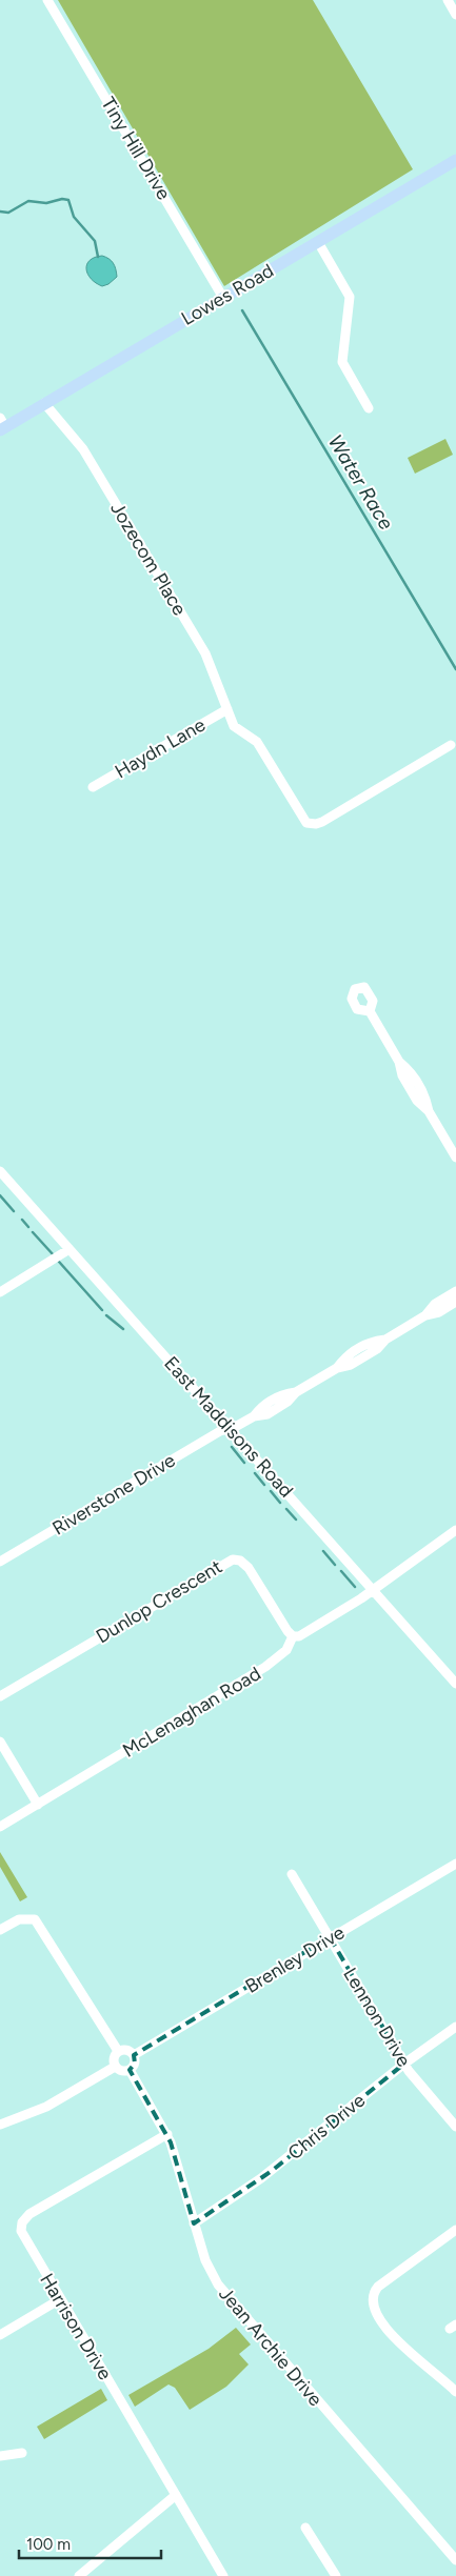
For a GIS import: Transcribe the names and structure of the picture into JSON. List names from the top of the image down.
{
  "streets": {
    "main road": ["Lowes Road"],
    "street": [
      "Tiny Hill Drive",
      "Jozecom Place",
      "Haydn Lane",
      "East Maddisons Road",
      "Riverstone Drive",
      "Dunlop Crescent",
      "McLenaghan Road",
      "Brenley Drive",
      "Lennon Drive",
      "Chris Drive",
      "Harrison Drive",
      "Jean Archie Drive"
    ]
  },
  "crossings": [
    ["Tiny Hill Drive", "Lowes Road"],
    ["Lowes Road", "Jozecom Place"],
    ["Jozecom Place", "Haydn Lane"],
    ["East Maddisons Road", "Riverstone Drive"],
    ["East Maddisons Road", "McLenaghan Road"],
    ["Dunlop Crescent", "McLenaghan Road"],
    ["Brenley Drive", "Lennon Drive"],
    ["Brenley Drive", "Jean Archie Drive"],
    ["Lennon Drive", "Chris Drive"],
    ["Chris Drive", "Jean Archie Drive"],
    ["Harrison Drive", "Jean Archie Drive"]
  ],
  "water": ["Water Race"],
  "scale_bar": "100 m"
}
